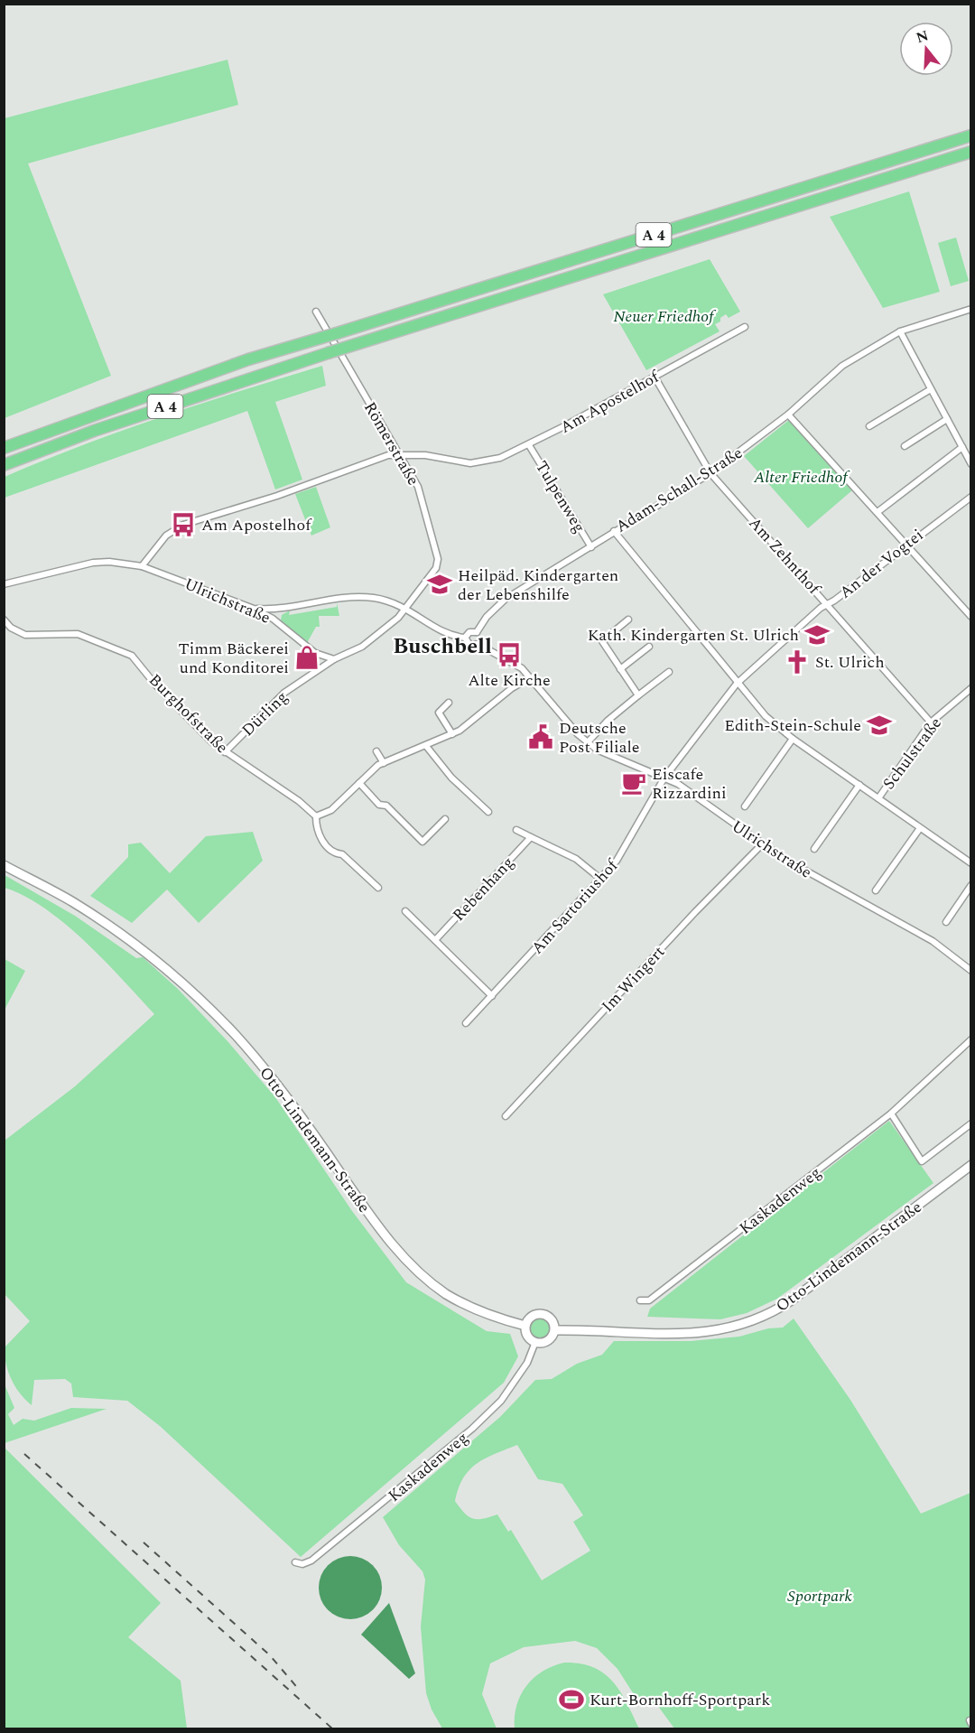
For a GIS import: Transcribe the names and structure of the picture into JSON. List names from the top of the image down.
{
  "streets": {
    "highway": ["A 4"],
    "street": [
      "Am Apostelhof",
      "Römerstraße",
      "Adam-Schall-Straße",
      "Tulpenweg",
      "Am Zehnthof",
      "An der Vogtei",
      "Ulrichstraße",
      "Burghofstraße",
      "Dürling",
      "Schulstraße",
      "Rebenhang",
      "Am Sartoriushof",
      "Im Wingert",
      "Otto-Lindemann-Straße",
      "Kaskadenweg"
    ]
  },
  "crossings": [
    ["Am Apostelhof", "Römerstraße"],
    ["Am Apostelhof", "Tulpenweg"],
    ["Am Apostelhof", "Am Zehnthof"],
    ["Am Apostelhof", "Ulrichstraße"],
    ["Adam-Schall-Straße", "Tulpenweg"],
    ["Adam-Schall-Straße", "Am Zehnthof"],
    ["Adam-Schall-Straße", "Ulrichstraße"],
    ["Am Zehnthof", "An der Vogtei"],
    ["Am Zehnthof", "Schulstraße"],
    ["An der Vogtei", "Ulrichstraße"],
    ["An der Vogtei", "Am Sartoriushof"],
    ["Ulrichstraße", "Dürling"],
    ["Ulrichstraße", "Am Sartoriushof"],
    ["Ulrichstraße", "Im Wingert"],
    ["Burghofstraße", "Dürling"],
    ["Otto-Lindemann-Straße", "Kaskadenweg"]
  ],
  "districts": ["Buschbell"],
  "parks": ["Neuer Friedhof", "Alter Friedhof", "Sportpark"],
  "places": {
    "bus stop": ["Am Apostelhof", "Alte Kirche"],
    "school or university": ["Heilpäd. Kindergarten der Lebenshilfe", "Kath. Kindergarten St. Ulrich", "Edith-Stein-Schule"],
    "shop": ["Timm Bäckerei und Konditorei"],
    "church": ["St. Ulrich"],
    "public building": ["Deutsche Post Filiale"],
    "cafe": ["Eiscafe Rizzardini"],
    "sports": ["Kurt-Bornhoff-Sportpark"]
  },
  "north": "top"
}
